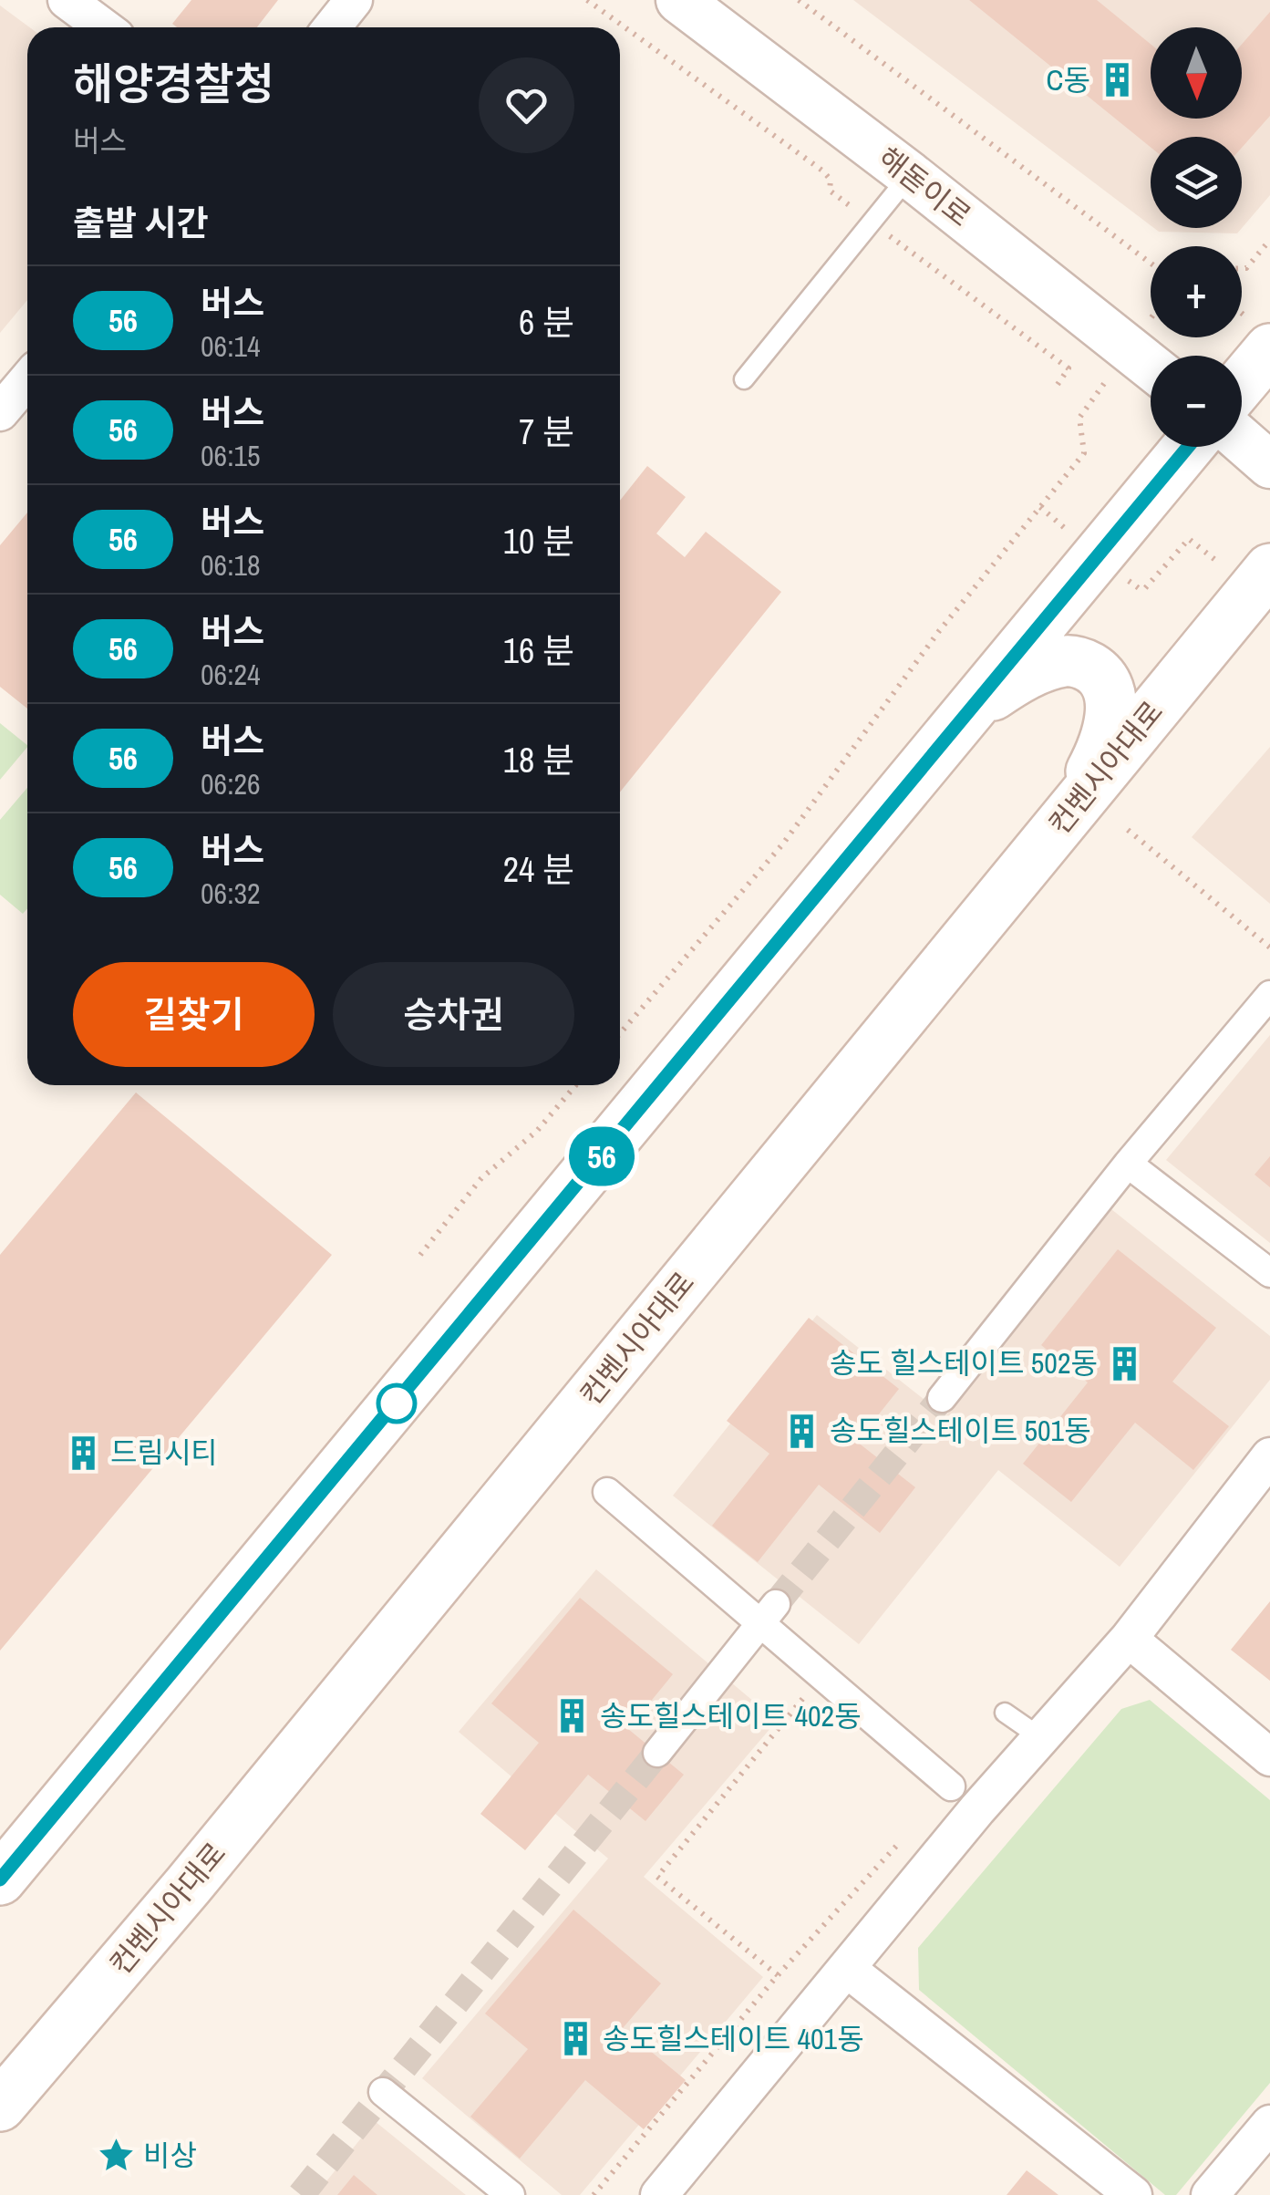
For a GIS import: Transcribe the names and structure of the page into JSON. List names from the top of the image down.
{
  "streets": {
    "main road": ["컨벤시아대로"],
    "street": ["해돋이로"]
  },
  "places": {
    "building": [
      "C동",
      "송도 힐스테이트 502동",
      "송도힐스테이트 501동",
      "드림시티",
      "송도힐스테이트 402동",
      "송도힐스테이트 401동"
    ],
    "place": ["비상"]
  },
  "lines": ["bus line 56"],
  "north": "bottom",
  "page": {
    "on_map": "56",
    "map_buttons": ["+", "−"],
    "heading": [
      ["해양경찰청", "버스"],
      "출발 시간"
    ],
    "list": [
      {
        "mark": "56",
        "name": "버스",
        "note": "06:14",
        "value": "6 분"
      },
      {
        "mark": "56",
        "name": "버스",
        "note": "06:15",
        "value": "7 분"
      },
      {
        "mark": "56",
        "name": "버스",
        "note": "06:18",
        "value": "10 분"
      },
      {
        "mark": "56",
        "name": "버스",
        "note": "06:24",
        "value": "16 분"
      },
      {
        "mark": "56",
        "name": "버스",
        "note": "06:26",
        "value": "18 분"
      },
      {
        "mark": "56",
        "name": "버스",
        "note": "06:32",
        "value": "24 분"
      }
    ],
    "buttons": ["길찾기", "승차권"]
  }
}
